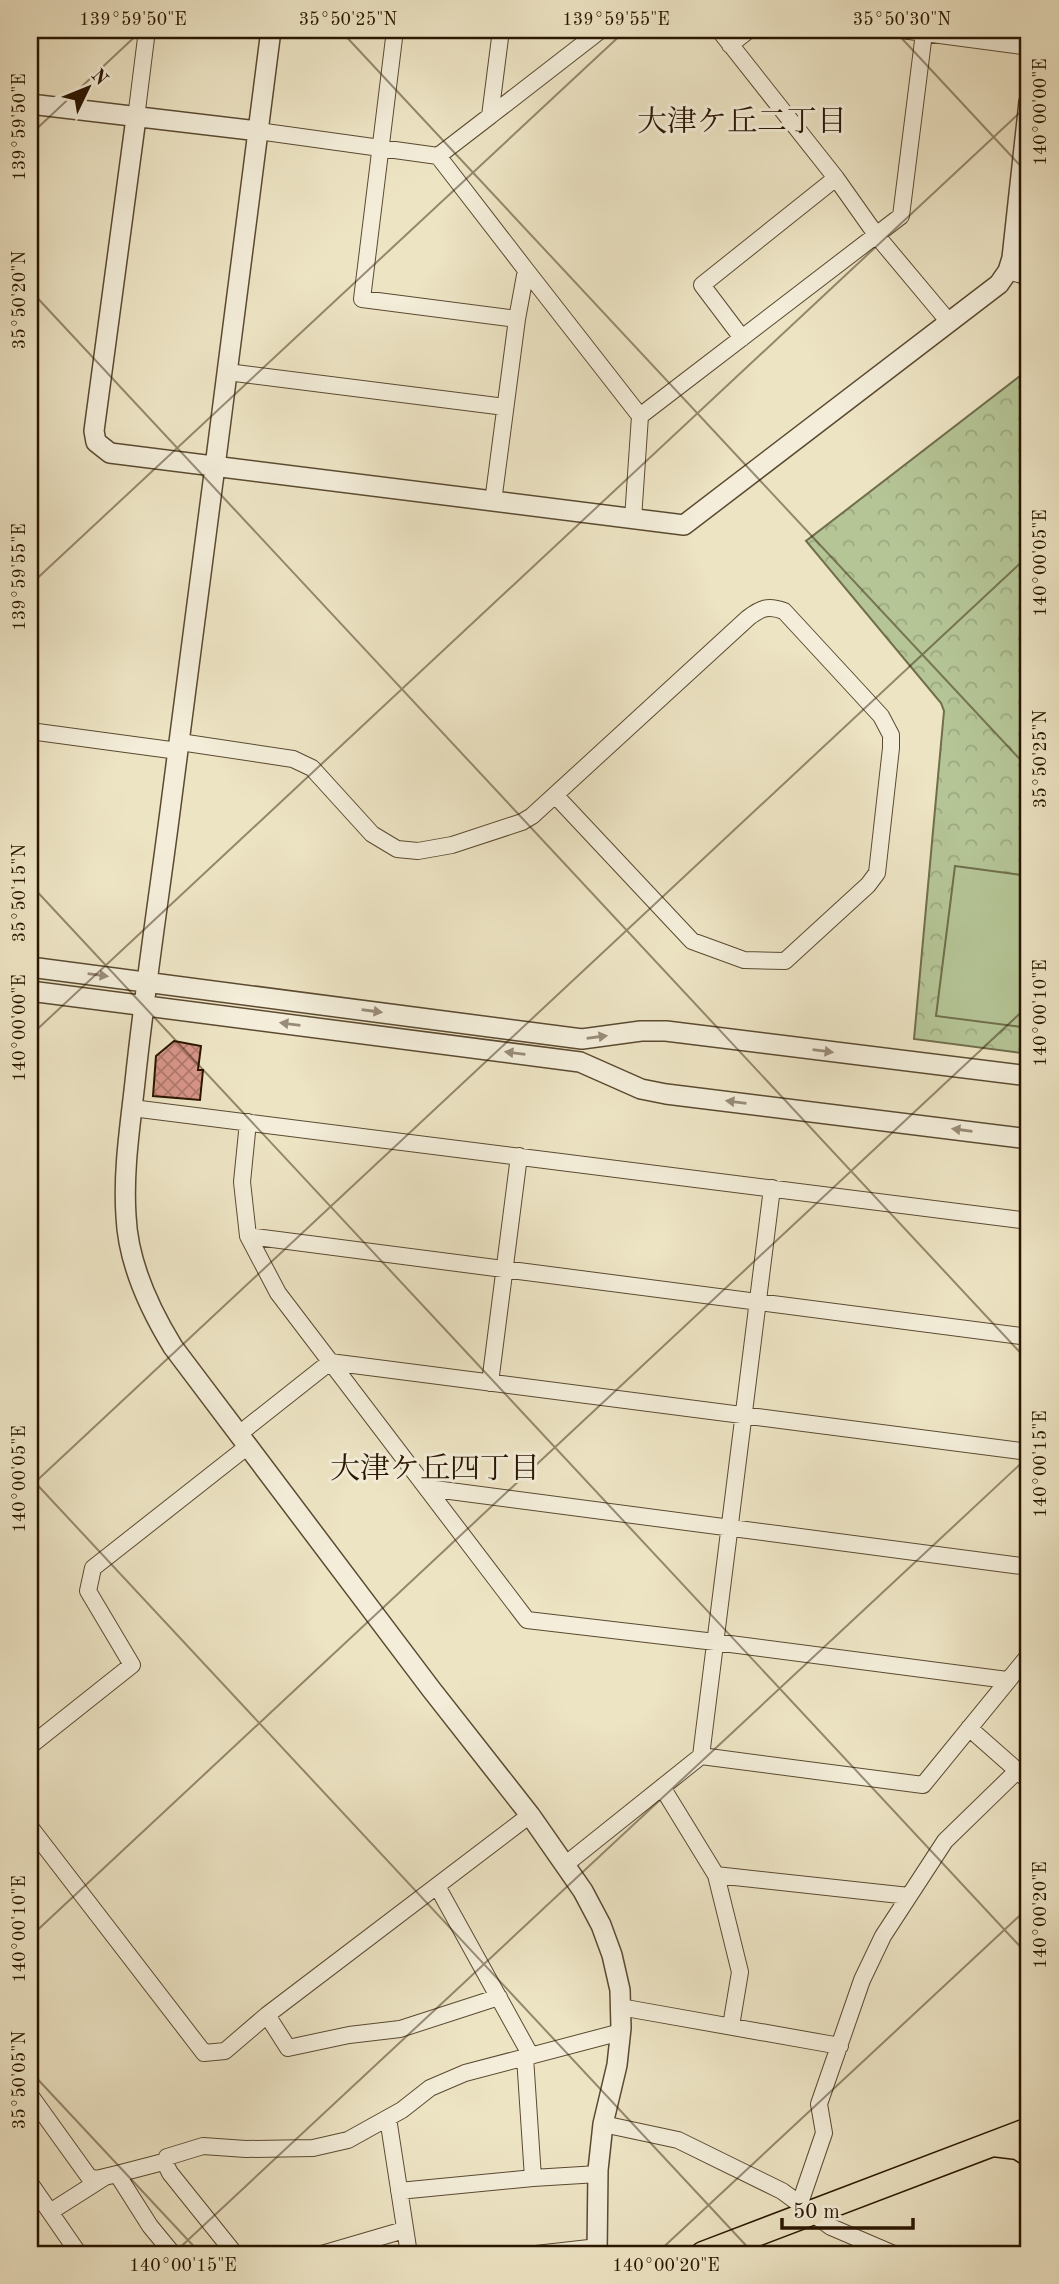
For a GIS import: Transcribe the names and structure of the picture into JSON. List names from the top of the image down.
{
  "districts": ["大津ケ丘二丁目", "大津ケ丘四丁目"],
  "scale_bar": "50 m",
  "north": "top right",
  "coordinates": [
    "139°59'50\"E",
    "35°50'25\"N",
    "139°59'55\"E",
    "35°50'30\"N",
    "140°00'00\"E",
    "35°50'20\"N",
    "140°00'05\"E",
    "35°50'15\"N",
    "140°00'10\"E",
    "140°00'15\"E",
    "140°00'20\"E",
    "35°50'05\"N"
  ]
}
